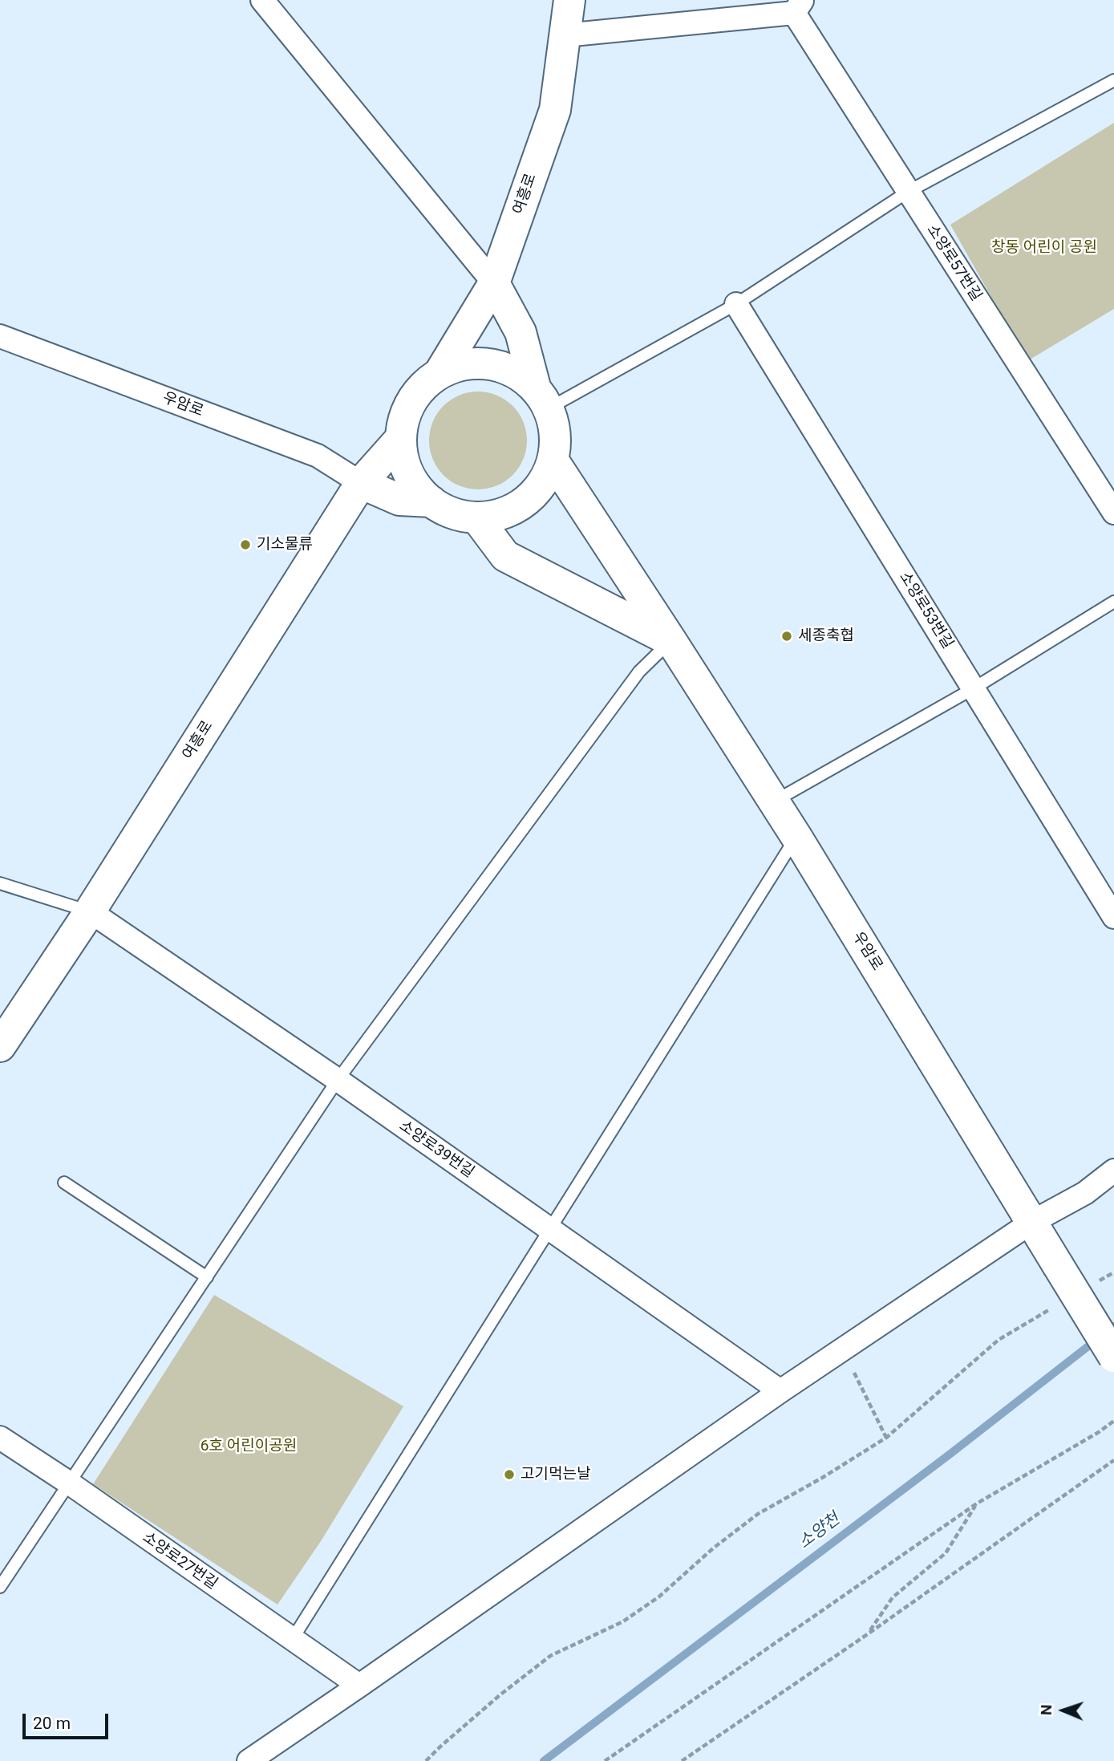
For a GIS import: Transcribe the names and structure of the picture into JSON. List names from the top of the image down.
{
  "streets": {
    "street": [
      "여흥로",
      "소양로57번길",
      "우암로",
      "소양로53번길",
      "소양로39번길",
      "소양로27번길"
    ]
  },
  "crossings": [
    ["여흥로", "우암로"],
    ["여흥로", "소양로39번길"]
  ],
  "water": ["소양천"],
  "parks": ["창동 어린이 공원", "6호 어린이공원"],
  "places": ["기소물류", "세종축협", "고기먹는날"],
  "scale_bar": "20 m",
  "north": "left"
}
